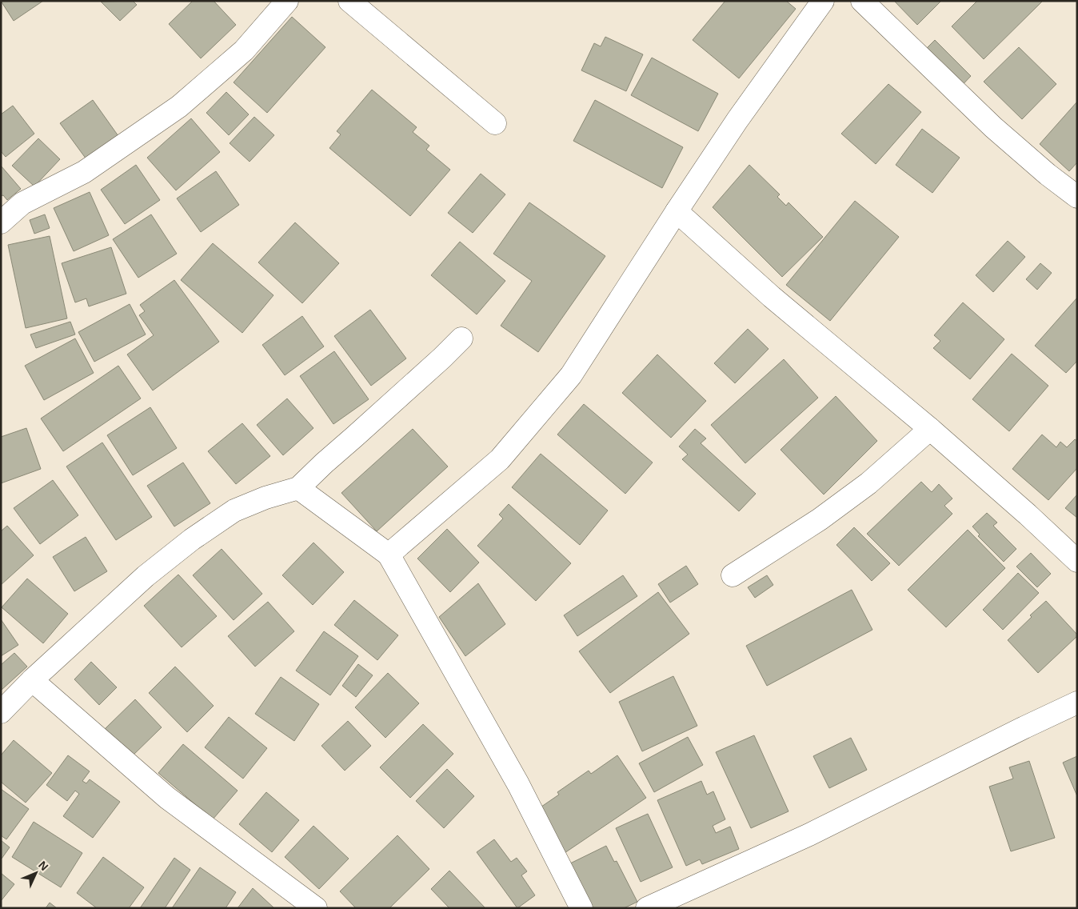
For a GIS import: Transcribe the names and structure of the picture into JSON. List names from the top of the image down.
{
  "north": "top right"
}
